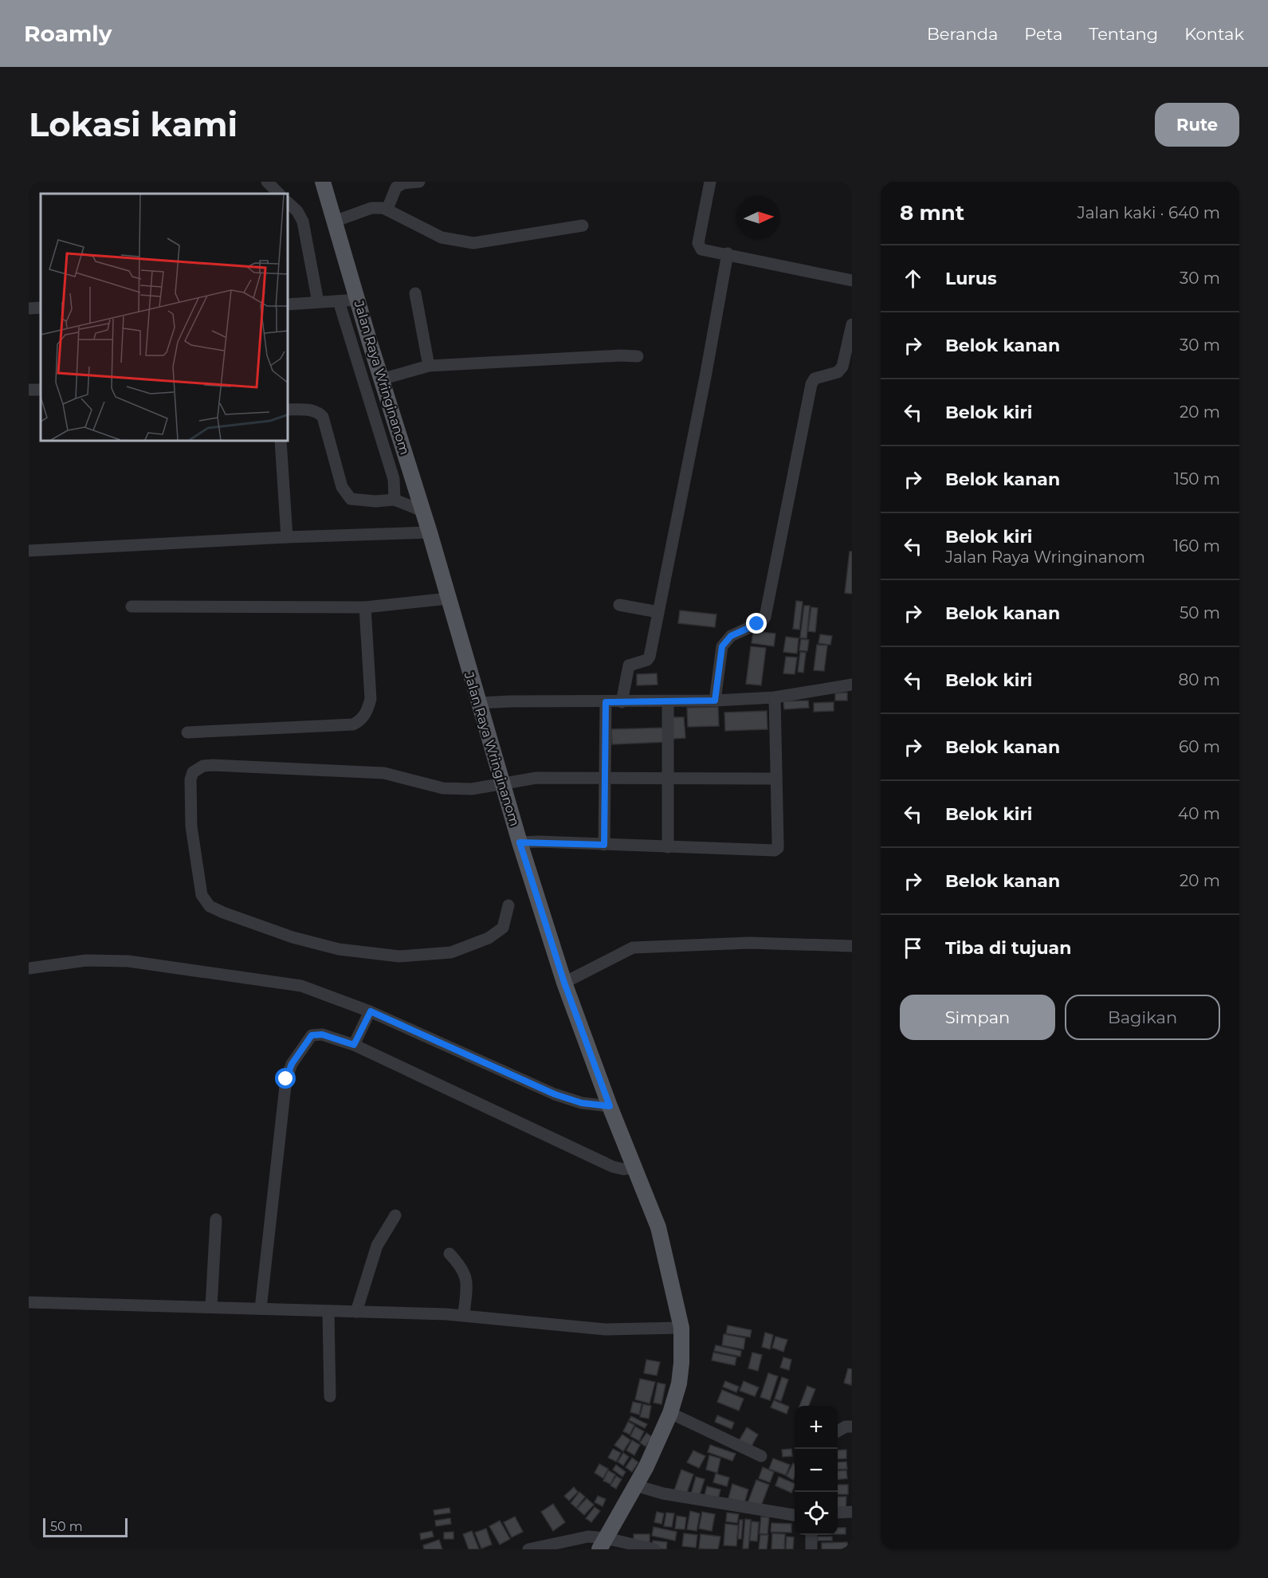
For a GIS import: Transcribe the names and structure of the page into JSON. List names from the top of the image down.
{
  "streets": {
    "main road": ["Jalan Raya Wringinanom"]
  },
  "scale_bar": "50 m",
  "north": "right",
  "page": {
    "header": "Roamly",
    "nav": [
      "Beranda",
      "Peta",
      "Tentang",
      "Kontak"
    ],
    "buttons": [
      "Rute",
      ["Simpan", "Bagikan"]
    ],
    "title": "Lokasi kami",
    "heading": ["8 mnt", "Jalan kaki · 640 m"],
    "list": [
      ["Lurus", "30 m"],
      ["Belok kanan", "30 m"],
      ["Belok kiri", "20 m"],
      ["Belok kanan", "150 m"],
      ["Belok kiri", "Jalan Raya Wringinanom", "160 m"],
      ["Belok kanan", "50 m"],
      ["Belok kiri", "80 m"],
      ["Belok kanan", "60 m"],
      ["Belok kiri", "40 m"],
      ["Belok kanan", "20 m"],
      "Tiba di tujuan"
    ],
    "map_buttons": ["+", "−"],
    "scale": "50 m"
  }
}
